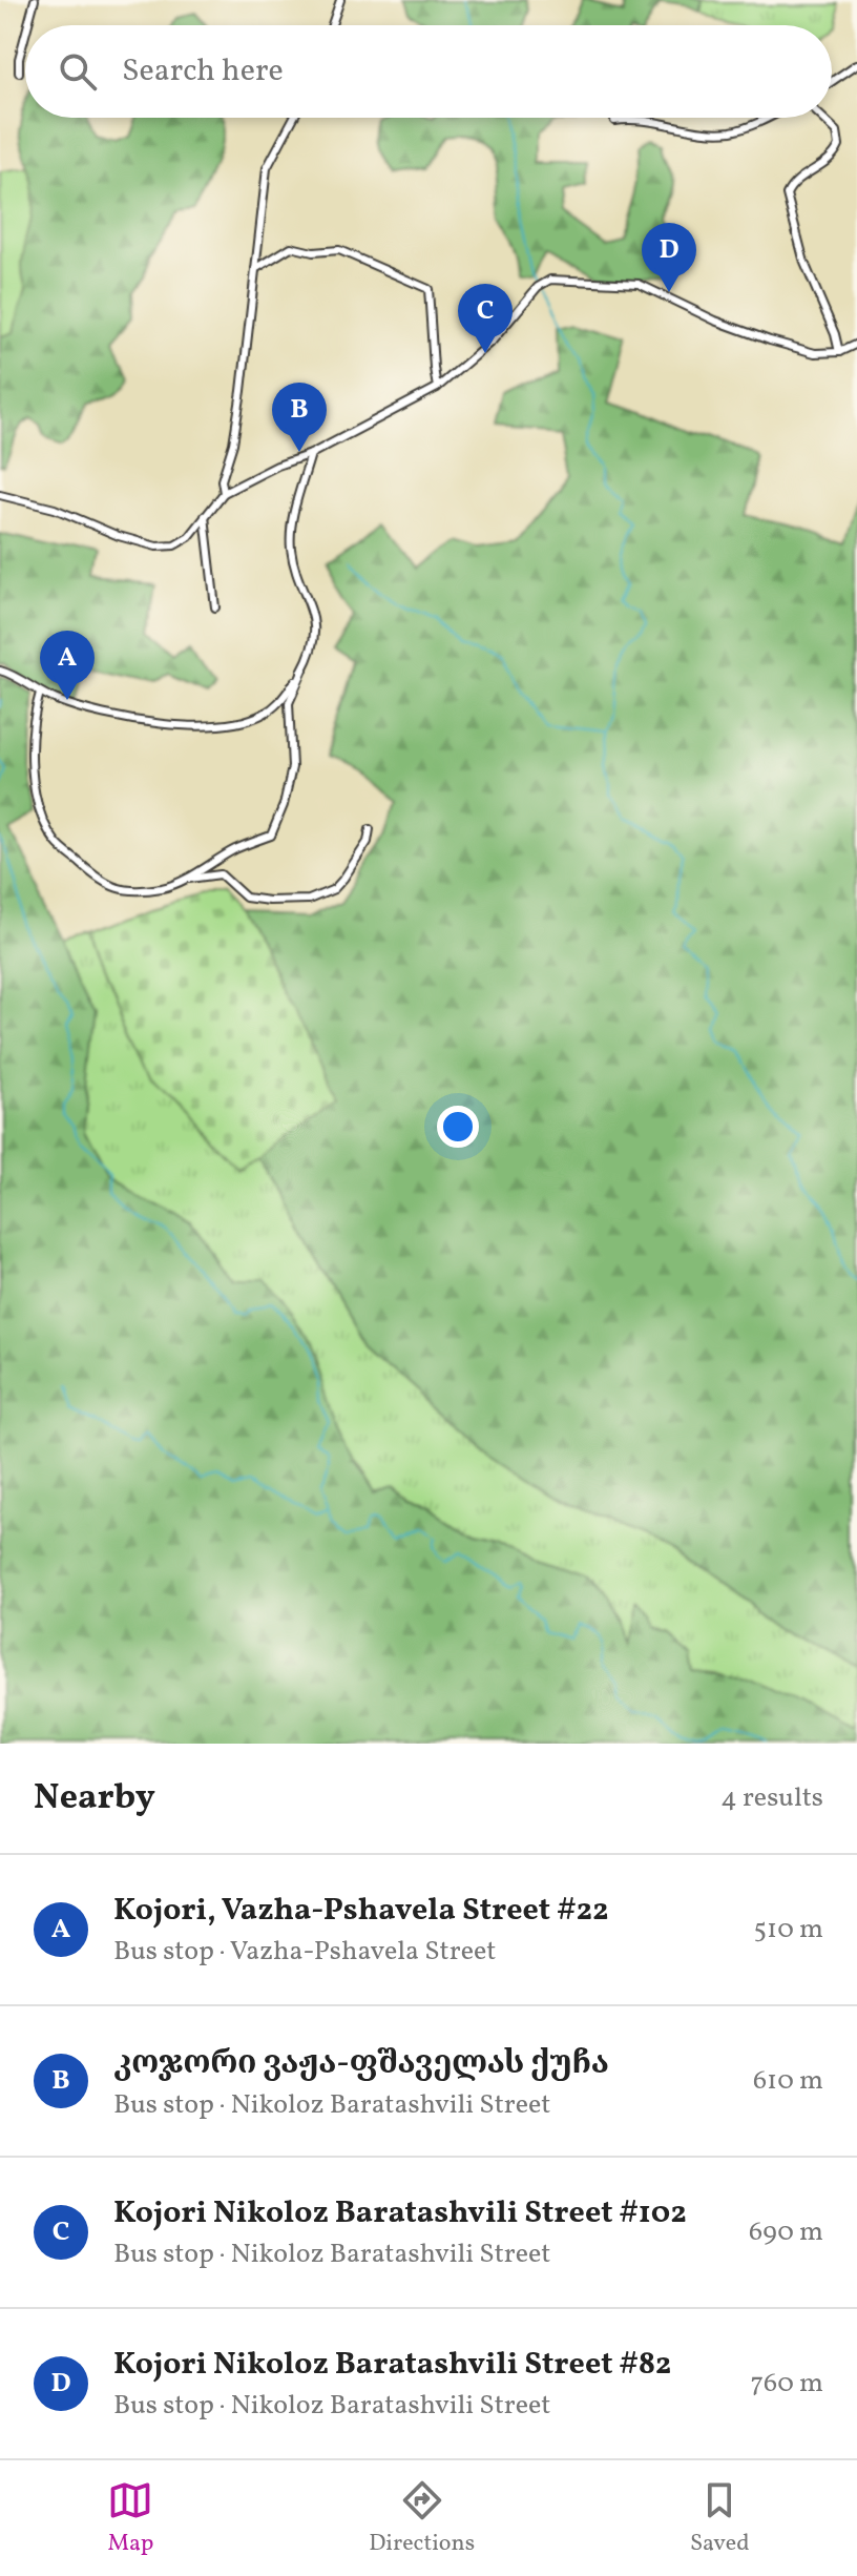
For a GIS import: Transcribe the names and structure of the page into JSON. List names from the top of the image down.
{
  "page": {
    "search": "Search here",
    "pins": [
      "D",
      "C",
      "B",
      "A"
    ],
    "heading": ["Nearby", "4 results"],
    "list": [
      {
        "mark": "A",
        "name": "Kojori, Vazha-Pshavela Street #22",
        "note": "Bus stop · Vazha-Pshavela Street",
        "value": "510 m"
      },
      {
        "mark": "B",
        "name": "კოჯორი ვაჟა-ფშაველას ქუჩა",
        "note": "Bus stop · Nikoloz Baratashvili Street",
        "value": "610 m"
      },
      {
        "mark": "C",
        "name": "Kojori Nikoloz Baratashvili Street #102",
        "note": "Bus stop · Nikoloz Baratashvili Street",
        "value": "690 m"
      },
      {
        "mark": "D",
        "name": "Kojori Nikoloz Baratashvili Street #82",
        "note": "Bus stop · Nikoloz Baratashvili Street",
        "value": "760 m"
      }
    ],
    "nav": ["Map", "Directions", "Saved"]
  }
}
